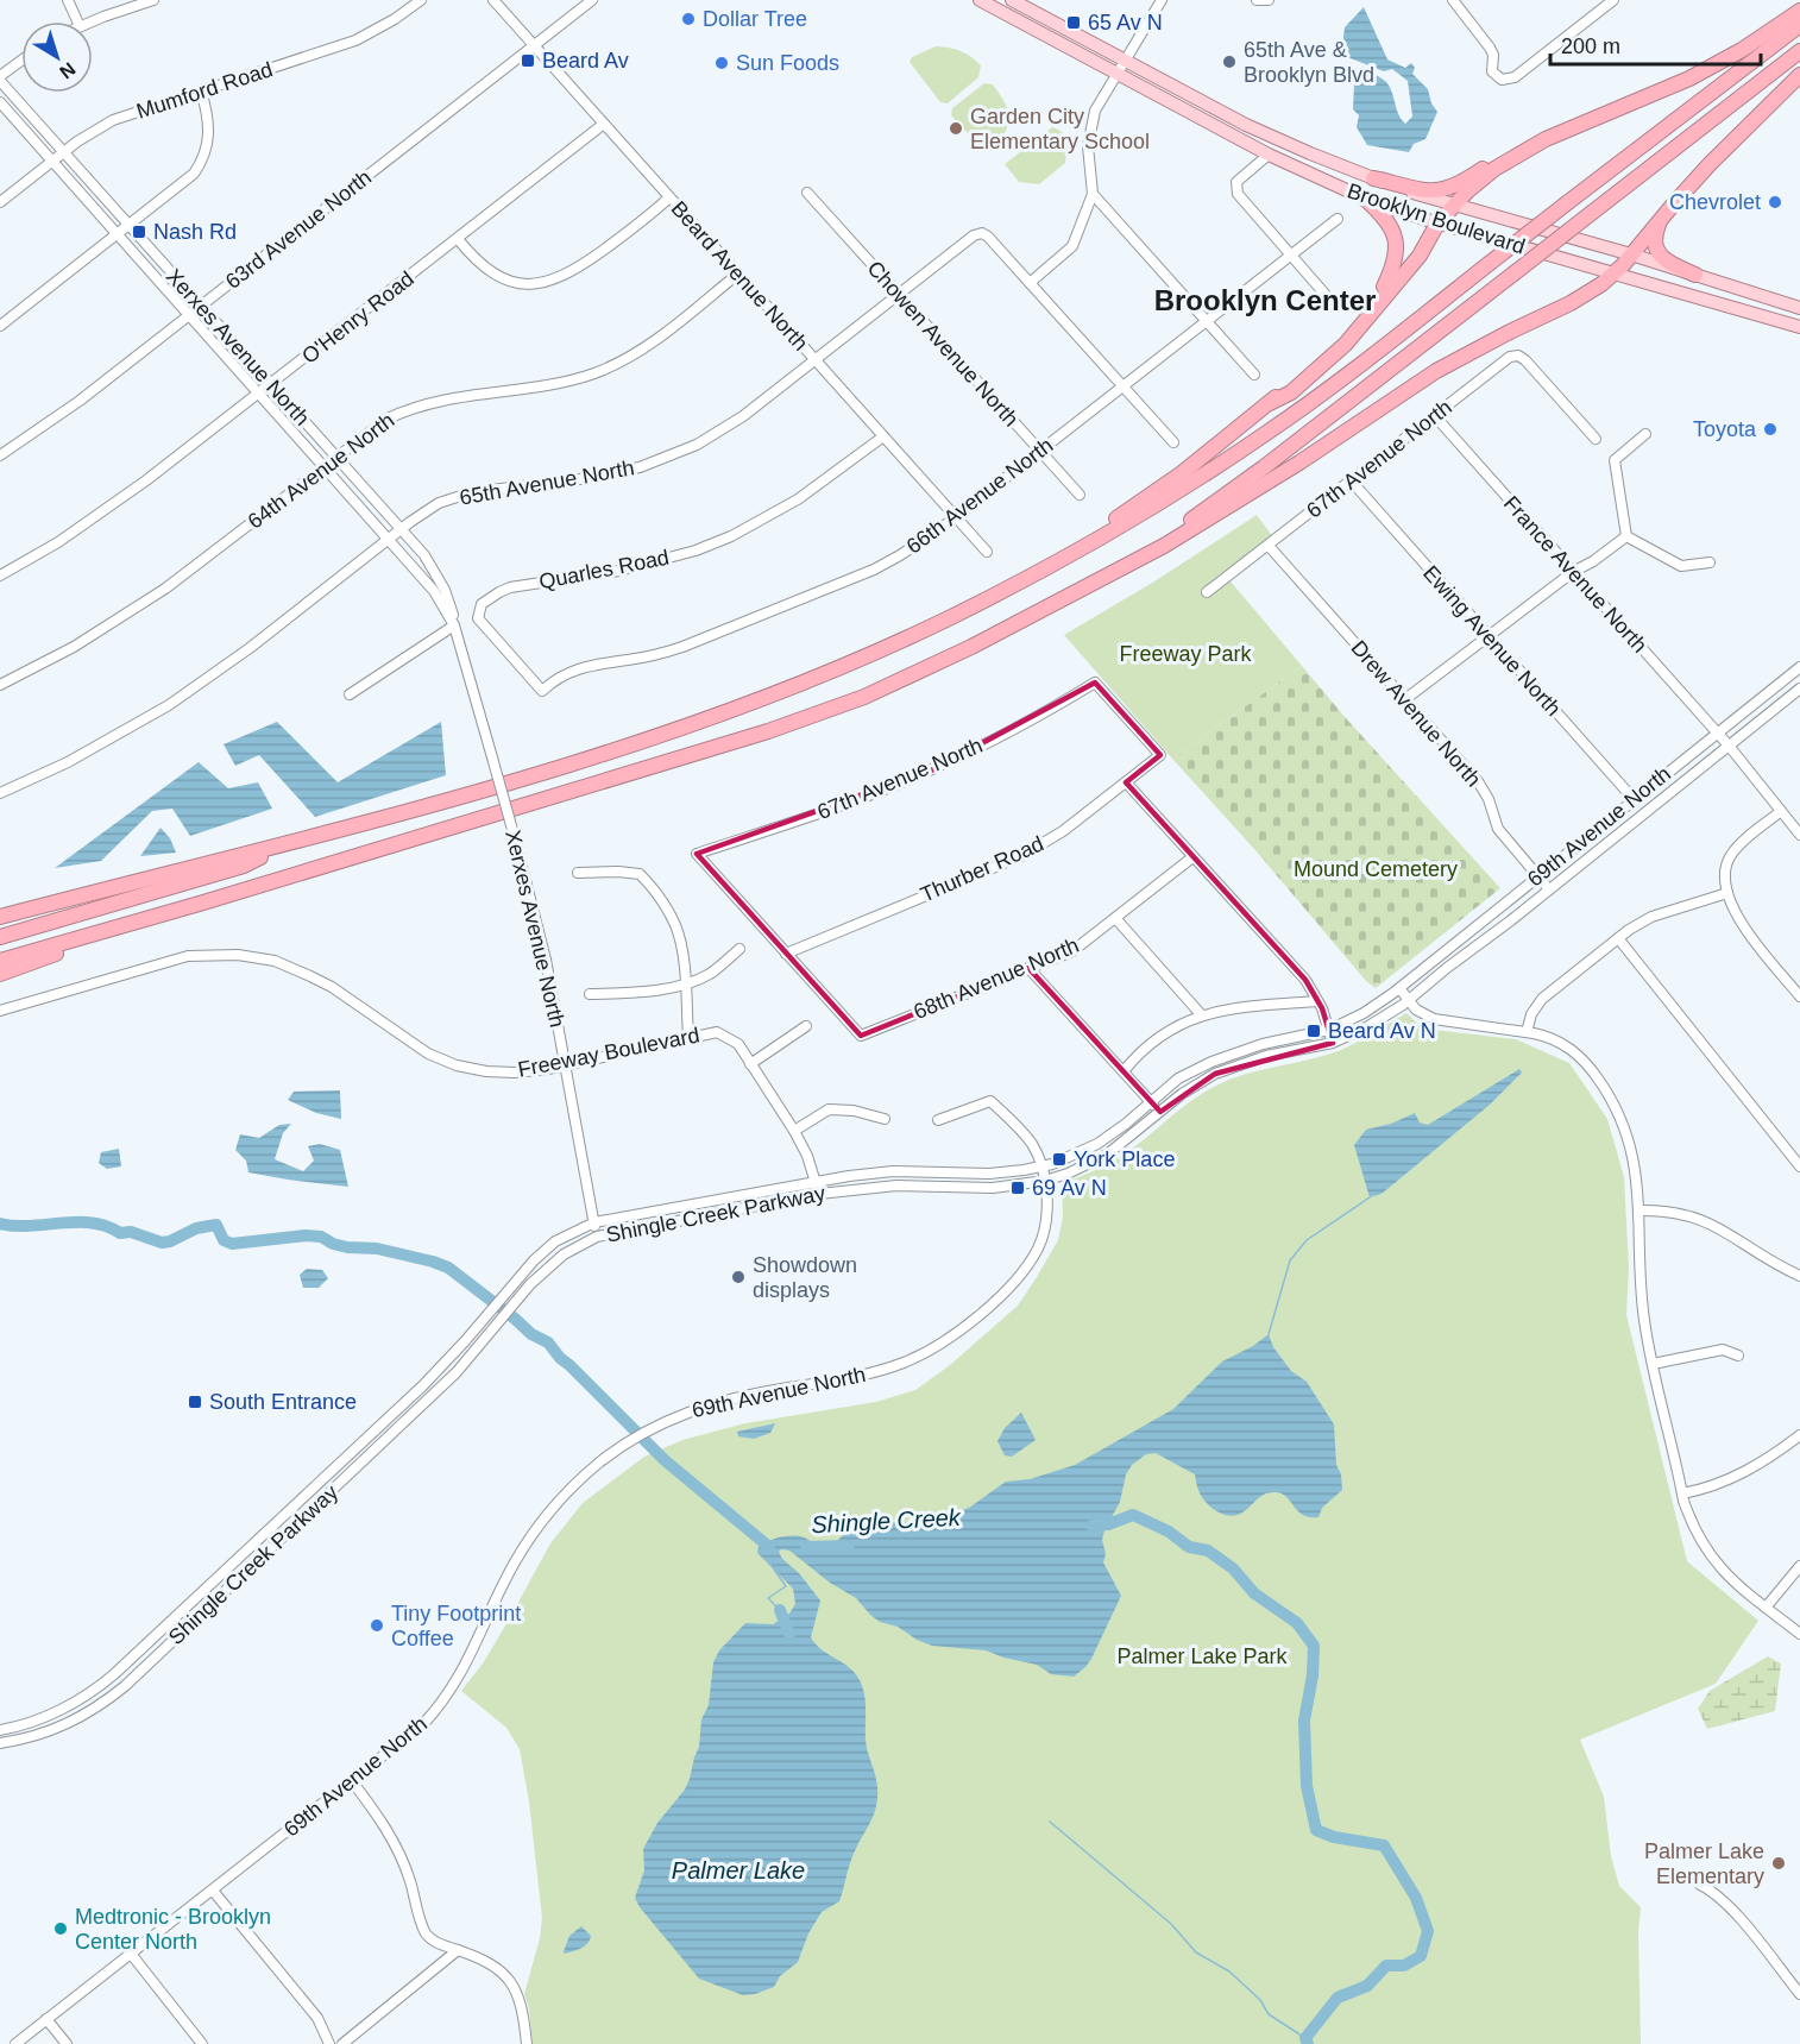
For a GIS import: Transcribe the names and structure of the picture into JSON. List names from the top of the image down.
{
  "streets": {
    "main road": ["Brooklyn Boulevard"],
    "street": [
      "Mumford Road",
      "63rd Avenue North",
      "Beard Avenue North",
      "O'Henry Road",
      "Chowen Avenue North",
      "Xerxes Avenue North",
      "67th Avenue North",
      "64th Avenue North",
      "65th Avenue North",
      "66th Avenue North",
      "Quarles Road",
      "France Avenue North",
      "Ewing Avenue North",
      "Drew Avenue North",
      "69th Avenue North",
      "Thurber Road",
      "68th Avenue North",
      "Freeway Boulevard",
      "Shingle Creek Parkway"
    ]
  },
  "crossings": [
    ["Mumford Road", "Xerxes Avenue North"],
    ["63rd Avenue North", "Beard Avenue North"],
    ["63rd Avenue North", "Xerxes Avenue North"],
    ["Beard Avenue North", "O'Henry Road"],
    ["Beard Avenue North", "64th Avenue North"],
    ["Beard Avenue North", "65th Avenue North"],
    ["Beard Avenue North", "66th Avenue North"],
    ["Beard Avenue North", "Quarles Road"],
    ["O'Henry Road", "Xerxes Avenue North"],
    ["Chowen Avenue North", "65th Avenue North"],
    ["Chowen Avenue North", "66th Avenue North"],
    ["Xerxes Avenue North", "64th Avenue North"],
    ["Xerxes Avenue North", "65th Avenue North"],
    ["Xerxes Avenue North", "Freeway Boulevard"],
    ["Xerxes Avenue North", "Shingle Creek Parkway"],
    ["67th Avenue North", "France Avenue North"],
    ["67th Avenue North", "Ewing Avenue North"],
    ["67th Avenue North", "Drew Avenue North"],
    ["67th Avenue North", "Thurber Road"],
    ["67th Avenue North", "68th Avenue North"],
    ["66th Avenue North", "Quarles Road"],
    ["France Avenue North", "69th Avenue North"],
    ["Ewing Avenue North", "69th Avenue North"],
    ["Drew Avenue North", "69th Avenue North"],
    ["69th Avenue North", "Shingle Creek Parkway"],
    ["Thurber Road", "68th Avenue North"],
    ["Freeway Boulevard", "Shingle Creek Parkway"]
  ],
  "districts": ["Brooklyn Center"],
  "water": ["Shingle Creek", "Palmer Lake"],
  "parks": ["Freeway Park", "Mound Cemetery", "Palmer Lake Park"],
  "places": {
    "other": [
      "Dollar Tree",
      "65th Ave & Brooklyn Blvd",
      "Sun Foods",
      "Garden City Elementary School",
      "Chevrolet",
      "Toyota",
      "Showdown displays",
      "Tiny Footprint Coffee",
      "Palmer Lake Elementary",
      "Medtronic - Brooklyn Center North"
    ],
    "transit": [
      "65 Av N",
      "Beard Av",
      "Nash Rd",
      "Beard Av N",
      "York Place",
      "69 Av N",
      "South Entrance"
    ]
  },
  "scale_bar": "200 m",
  "north": "bottom right"
}
